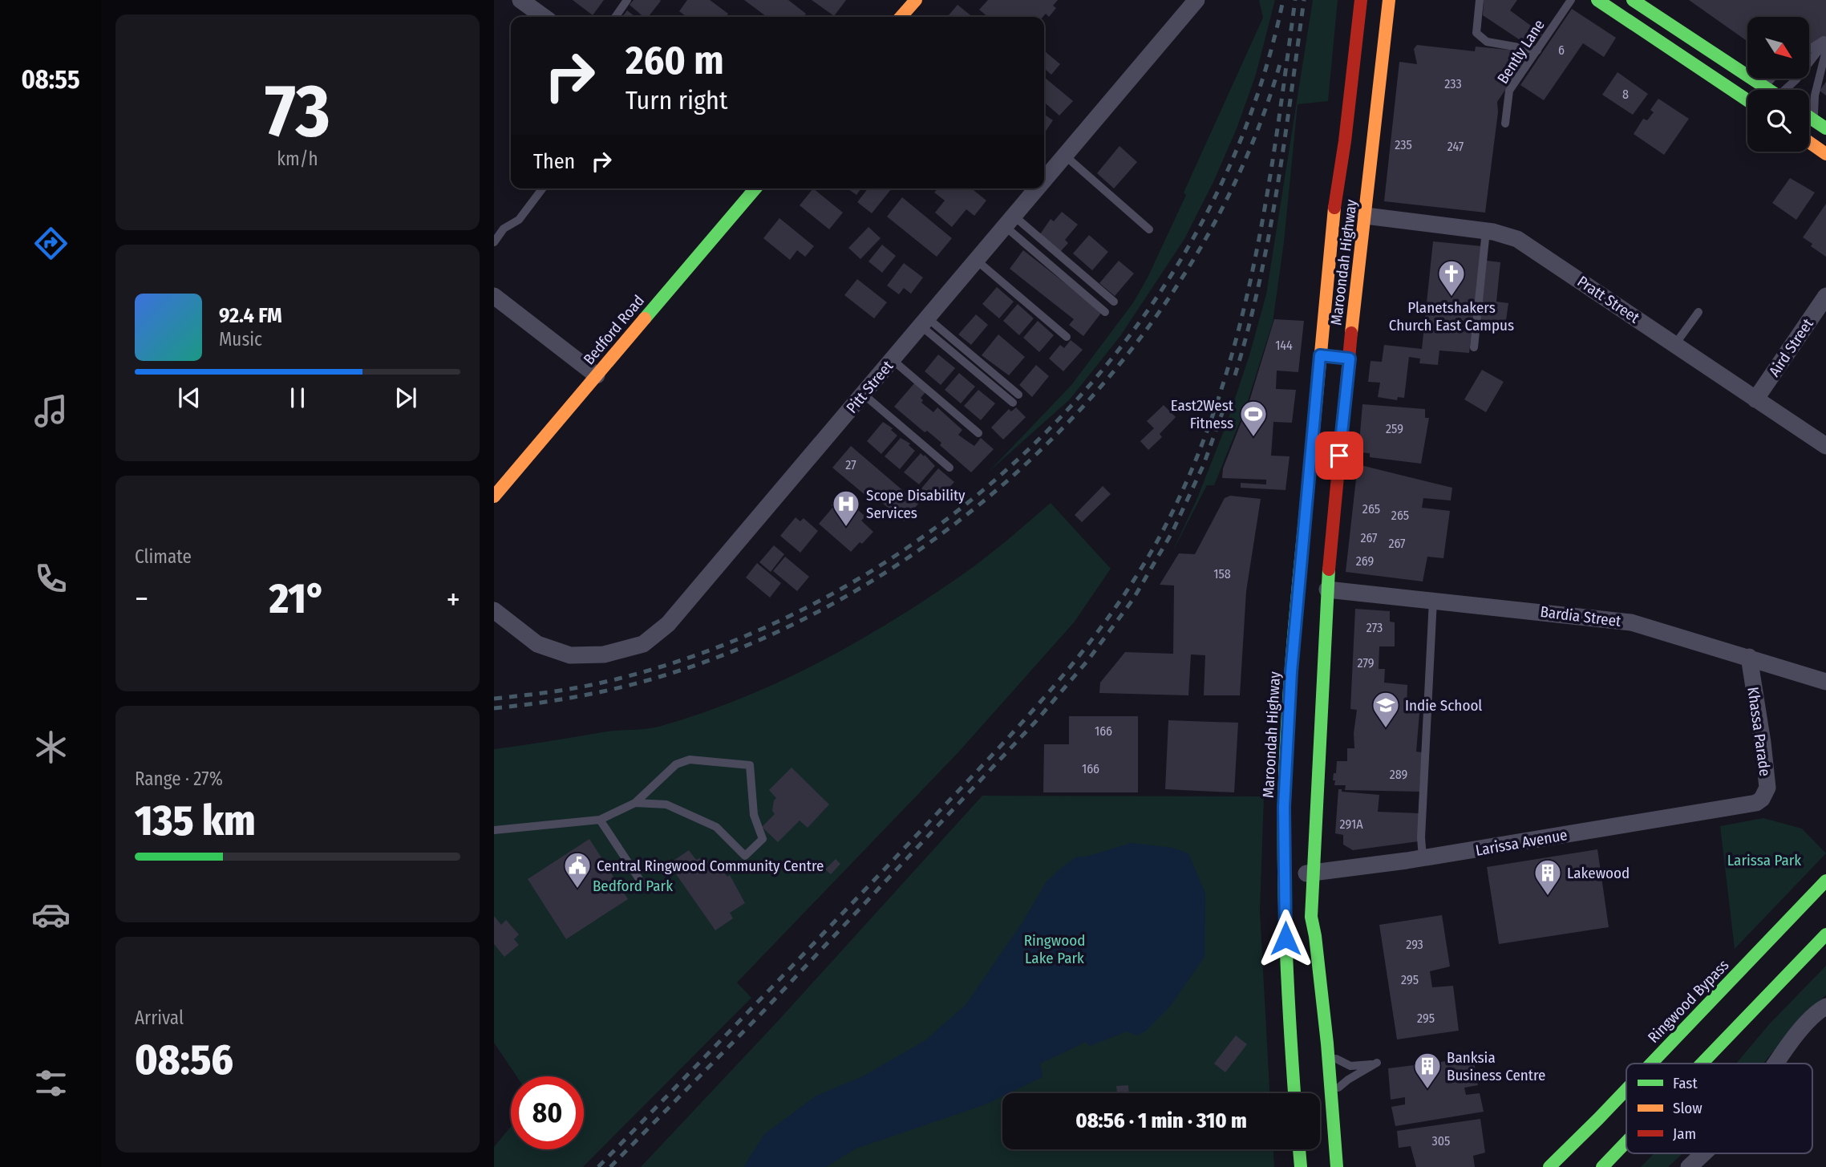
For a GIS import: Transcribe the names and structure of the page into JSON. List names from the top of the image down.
{
  "streets": {
    "main road": ["Maroondah Highway", "Bedford Road", "Ringwood Bypass"],
    "street": [
      "Pratt Street",
      "Aird Street",
      "Pitt Street",
      "Bardia Street",
      "Khassa Parade",
      "Larissa Avenue"
    ],
    "lane": ["Bently Lane"]
  },
  "crossings": [
    ["Maroondah Highway", "Pratt Street"],
    ["Maroondah Highway", "Bardia Street"],
    ["Maroondah Highway", "Larissa Avenue"],
    ["Pratt Street", "Aird Street"],
    ["Bardia Street", "Khassa Parade"],
    ["Khassa Parade", "Larissa Avenue"]
  ],
  "parks": ["Larissa Park", "Bedford Park", "Ringwood Lake Park"],
  "places": {
    "church": ["Planetshakers Church East Campus"],
    "sports": ["East2West Fitness"],
    "hospital": ["Scope Disability Services"],
    "school or university": ["Indie School"],
    "public building": ["Central Ringwood Community Centre"],
    "building": ["Lakewood", "Banksia Business Centre"]
  },
  "house_numbers": [
    "6",
    "233",
    "8",
    "235",
    "247",
    "144",
    "259",
    "27",
    "265",
    "265",
    "267",
    "267",
    "269",
    "158",
    "273",
    "279",
    "166",
    "166",
    "289",
    "291A",
    "293",
    "295",
    "295",
    "305"
  ],
  "legend": ["Fast", "Slow", "Jam"],
  "north": "bottom right",
  "page": {
    "tabs": "08:55",
    "tile": [
      ["73", "km/h"],
      "Climate",
      ["Range · 27%", "135 km"],
      ["Arrival", "08:56"]
    ],
    "turn": ["260 m", "Turn right"],
    "then": "Then",
    "song": ["92.4 FM", "Music"],
    "heat": ["−", "21°", "+"],
    "limit": "80",
    "trip": "08:56 · 1 min · 310 m"
  }
}
